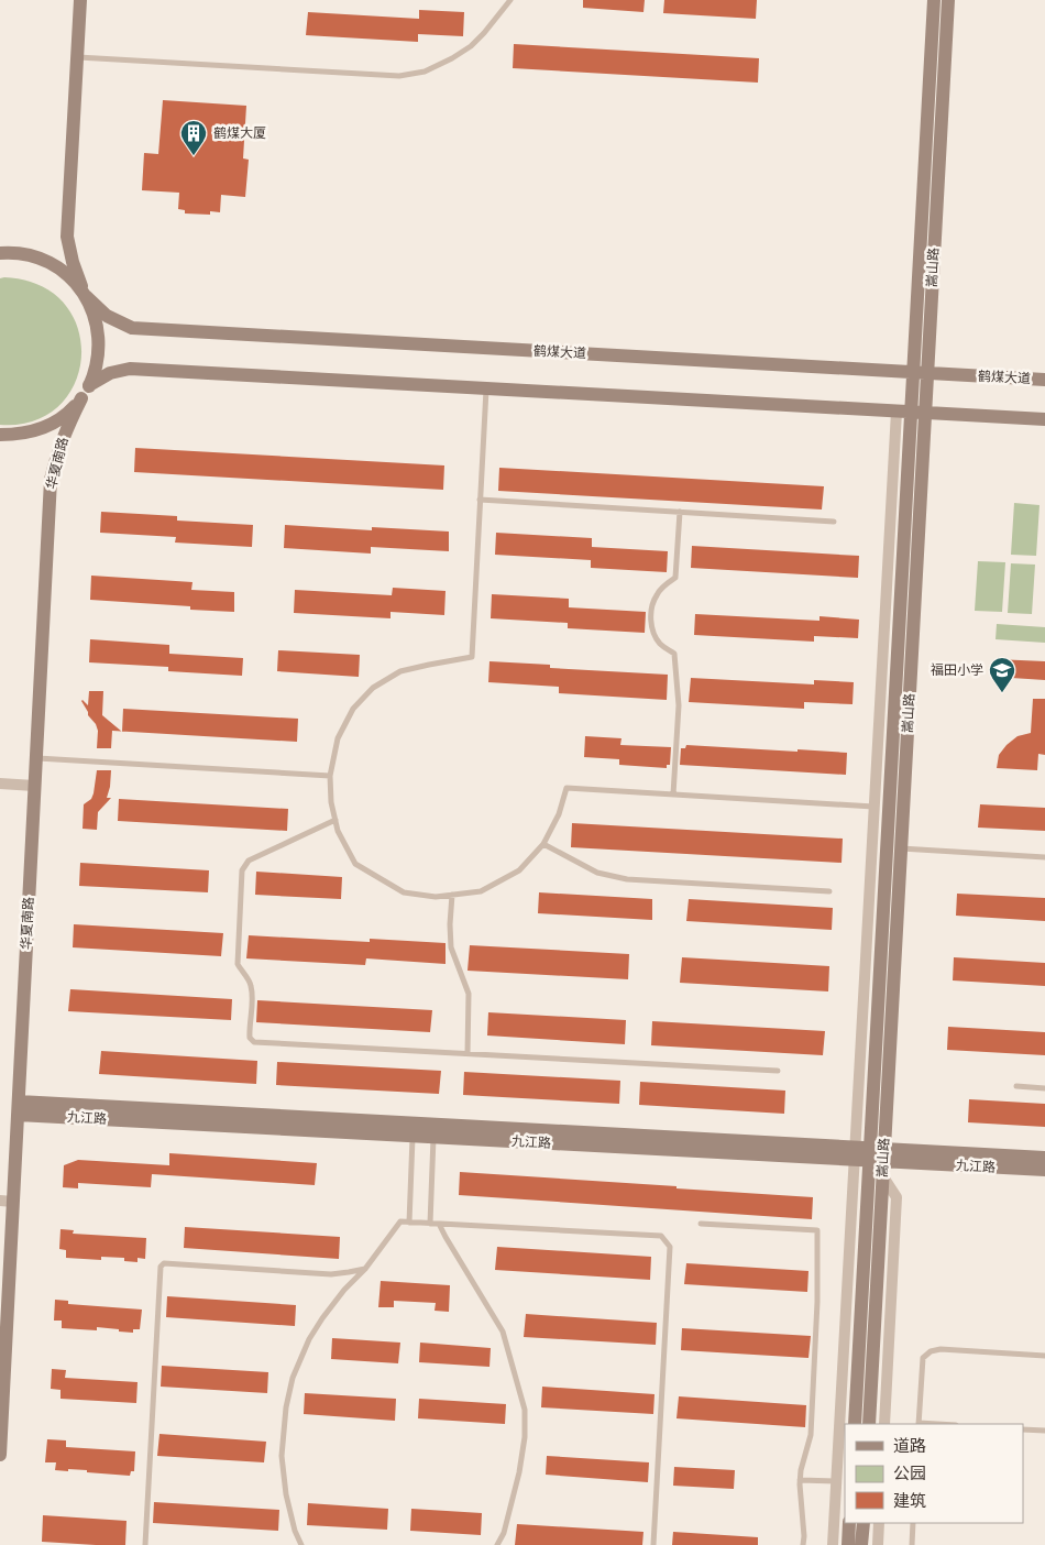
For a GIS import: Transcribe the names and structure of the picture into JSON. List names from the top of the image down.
{
  "streets": {
    "street": [
      "嵩山路",
      "鹤煤大道",
      "华夏南路",
      "九江路"
    ]
  },
  "crossings": [
    ["嵩山路", "鹤煤大道"],
    ["嵩山路", "九江路"],
    ["鹤煤大道", "华夏南路"],
    ["华夏南路", "九江路"]
  ],
  "places": {
    "building": ["鹤煤大厦"],
    "school or university": ["福田小学"]
  },
  "legend": ["道路", "公园", "建筑"]
}
